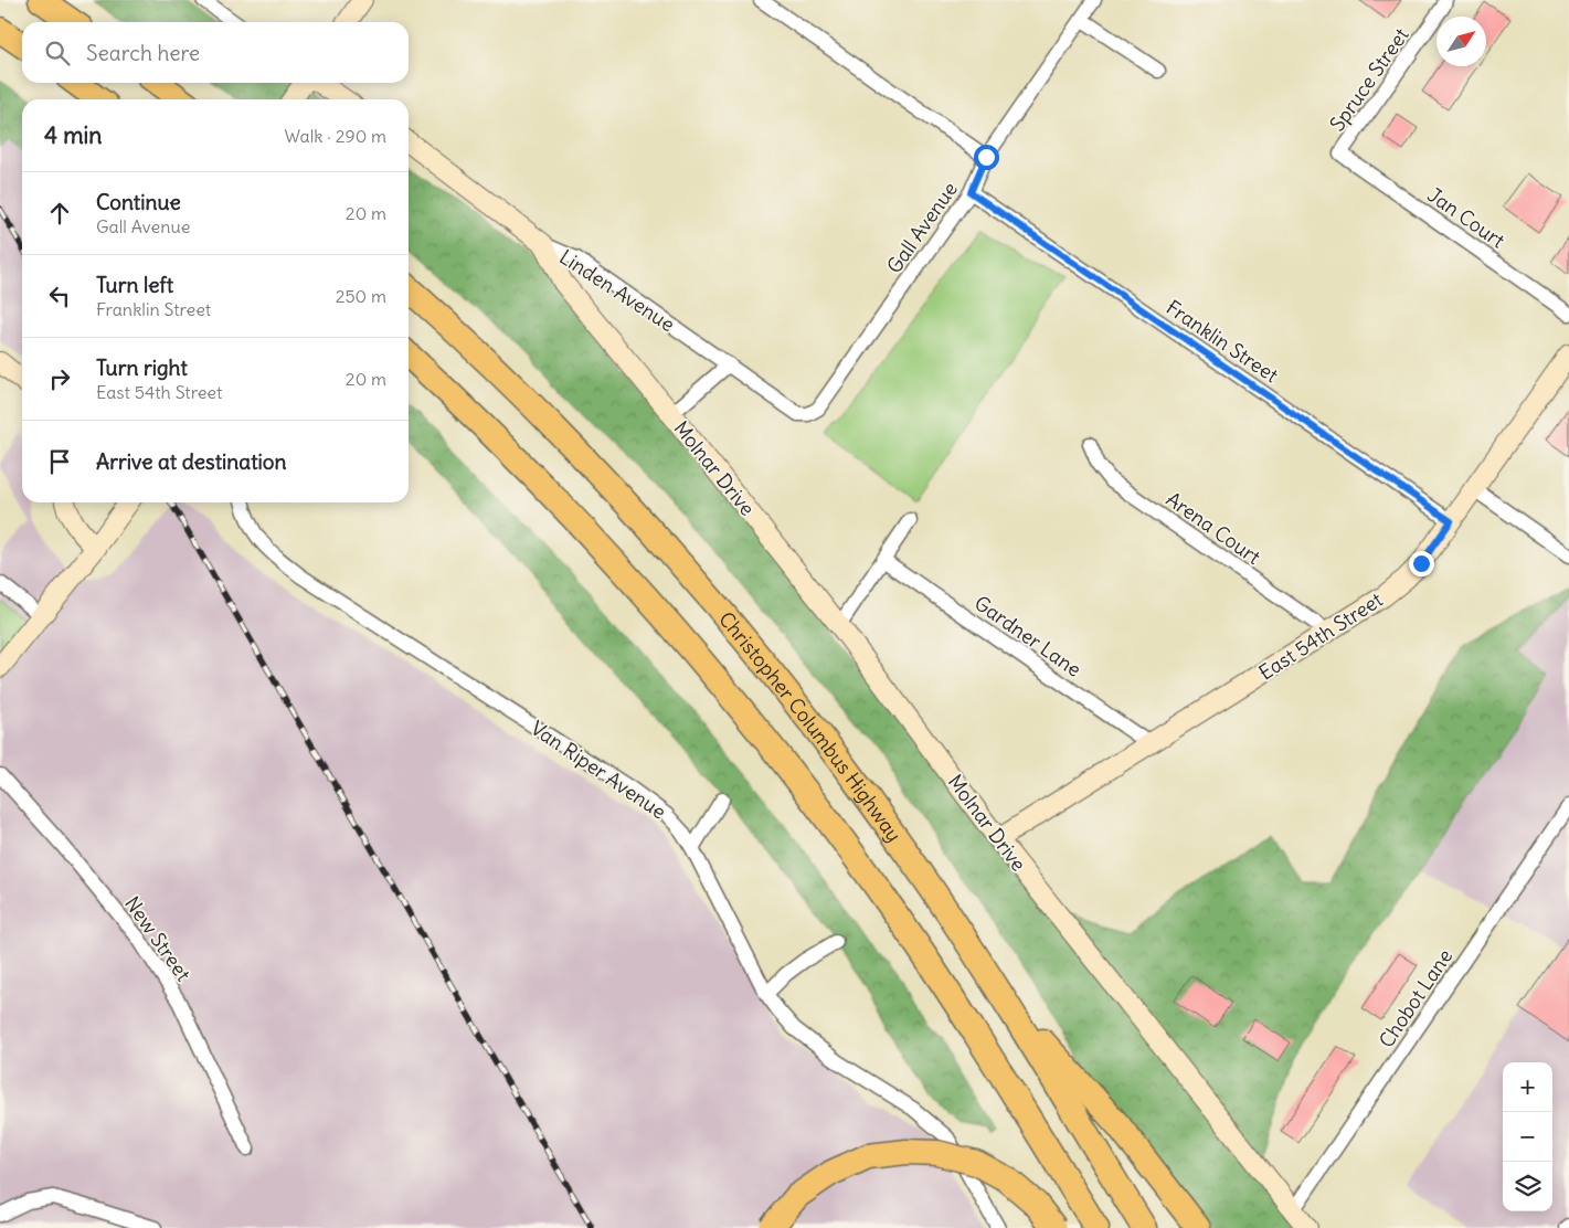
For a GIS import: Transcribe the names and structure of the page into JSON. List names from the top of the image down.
{
  "streets": {
    "highway": ["Christopher Columbus Highway"],
    "street": [
      "Spruce Street",
      "Jan Court",
      "Gall Avenue",
      "Linden Avenue",
      "Franklin Street",
      "Molnar Drive",
      "Arena Court",
      "Gardner Lane",
      "East 54th Street",
      "Van Riper Avenue",
      "New Street",
      "Chobot Lane"
    ]
  },
  "crossings": [
    ["Spruce Street", "Jan Court"],
    ["Gall Avenue", "Linden Avenue"],
    ["Gall Avenue", "Franklin Street"],
    ["Linden Avenue", "Molnar Drive"],
    ["Franklin Street", "East 54th Street"],
    ["Molnar Drive", "East 54th Street"],
    ["Molnar Drive", "Chobot Lane"],
    ["Arena Court", "East 54th Street"],
    ["Gardner Lane", "East 54th Street"]
  ],
  "north": "top right",
  "page": {
    "search": "Search here",
    "heading": ["4 min", "Walk · 290 m"],
    "list": [
      ["Continue", "Gall Avenue", "20 m"],
      ["Turn left", "Franklin Street", "250 m"],
      ["Turn right", "East 54th Street", "20 m"],
      "Arrive at destination"
    ],
    "map_buttons": ["+", "−"]
  }
}
